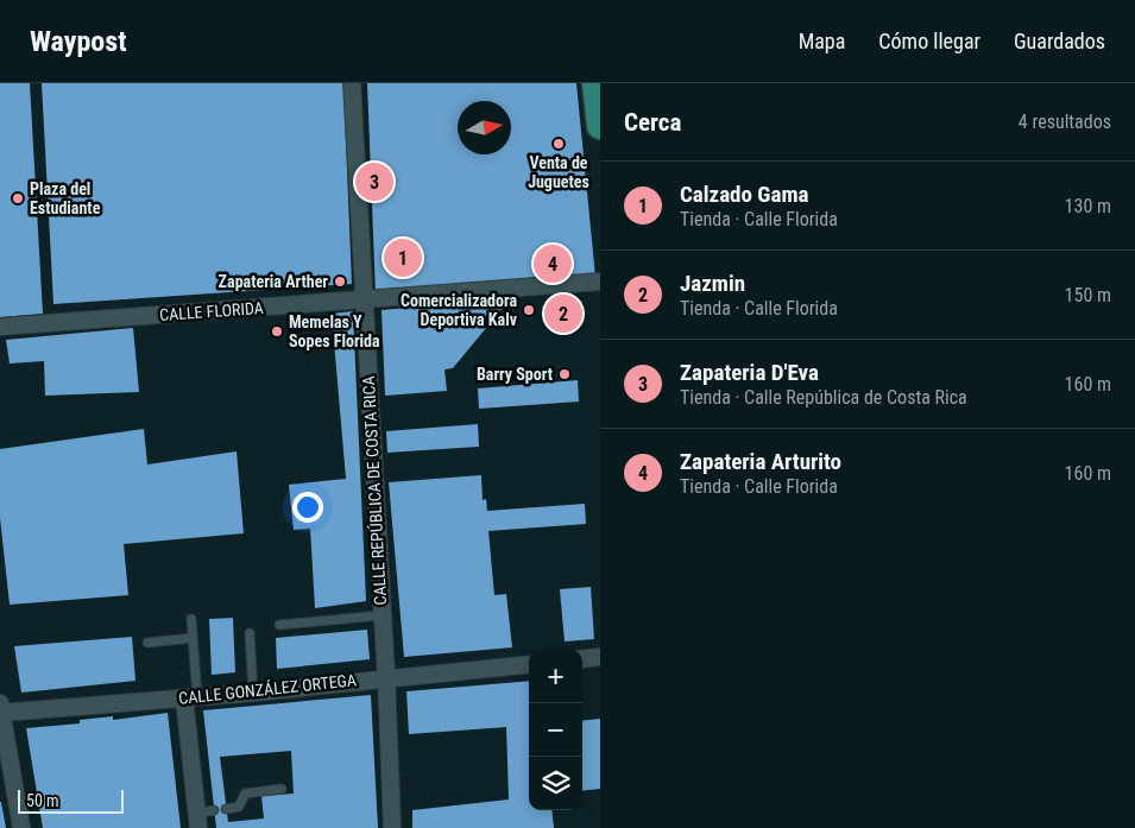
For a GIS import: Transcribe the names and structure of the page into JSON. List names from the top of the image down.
{
  "streets": {
    "street": ["CALLE FLORIDA", "CALLE REPÚBLICA DE COSTA RICA", "CALLE GONZÁLEZ ORTEGA"]
  },
  "crossings": [
    ["CALLE FLORIDA", "CALLE REPÚBLICA DE COSTA RICA"],
    ["CALLE REPÚBLICA DE COSTA RICA", "CALLE GONZÁLEZ ORTEGA"]
  ],
  "places": [
    "Venta de Juguetes",
    "Plaza del Estudiante",
    "Zapateria Arther",
    "Comercializadora Deportiva Kalv",
    "Memelas Y Sopes Florida",
    "Barry Sport"
  ],
  "scale_bar": "50 m",
  "north": "right",
  "page": {
    "header": "Waypost",
    "nav": ["Mapa", "Cómo llegar", "Guardados"],
    "heading": ["Cerca", "4 resultados"],
    "pins": [
      "3",
      "1",
      "4",
      "2"
    ],
    "list": [
      {
        "mark": "1",
        "name": "Calzado Gama",
        "note": "Tienda · Calle Florida",
        "value": "130 m"
      },
      {
        "mark": "2",
        "name": "Jazmin",
        "note": "Tienda · Calle Florida",
        "value": "150 m"
      },
      {
        "mark": "3",
        "name": "Zapateria D'Eva",
        "note": "Tienda · Calle República de Costa Rica",
        "value": "160 m"
      },
      {
        "mark": "4",
        "name": "Zapateria Arturito",
        "note": "Tienda · Calle Florida",
        "value": "160 m"
      }
    ],
    "map_buttons": ["+", "−"],
    "scale": "50 m"
  }
}
